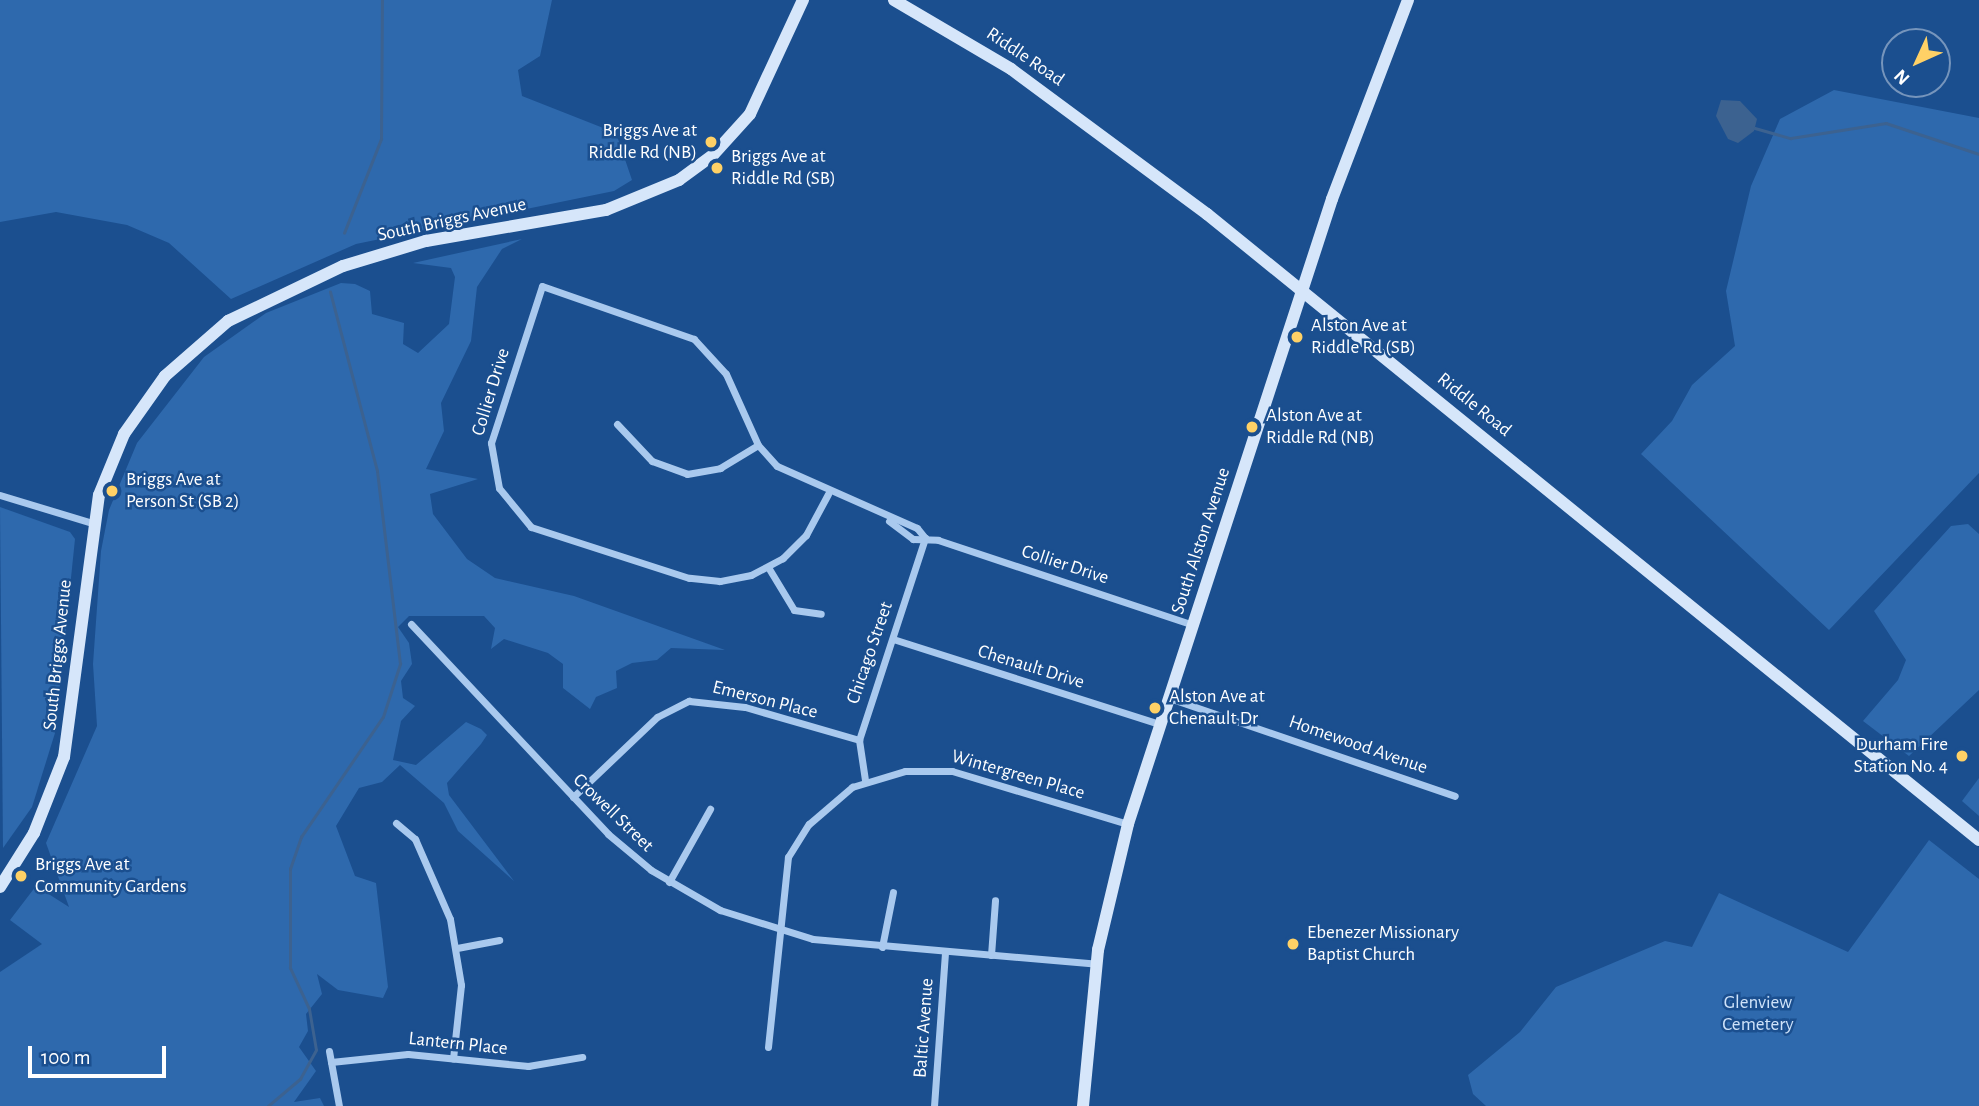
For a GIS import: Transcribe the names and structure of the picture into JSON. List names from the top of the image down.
{
  "streets": {
    "street": [
      "Riddle Road",
      "South Briggs Avenue",
      "Collier Drive",
      "South Alston Avenue",
      "Chicago Street",
      "Chenault Drive",
      "Emerson Place",
      "Homewood Avenue",
      "Wintergreen Place",
      "Crowell Street",
      "Baltic Avenue",
      "Lantern Place"
    ]
  },
  "crossings": [
    ["Riddle Road", "South Alston Avenue"],
    ["Collier Drive", "South Alston Avenue"],
    ["Collier Drive", "Chicago Street"],
    ["South Alston Avenue", "Chenault Drive"],
    ["South Alston Avenue", "Homewood Avenue"],
    ["South Alston Avenue", "Wintergreen Place"],
    ["South Alston Avenue", "Crowell Street"],
    ["Chicago Street", "Chenault Drive"],
    ["Chicago Street", "Emerson Place"],
    ["Chicago Street", "Wintergreen Place"],
    ["Emerson Place", "Crowell Street"],
    ["Crowell Street", "Baltic Avenue"]
  ],
  "parks": ["Glenview Cemetery"],
  "places": [
    "Briggs Ave at Riddle Rd (NB)",
    "Briggs Ave at Riddle Rd (SB)",
    "Alston Ave at Riddle Rd (SB)",
    "Alston Ave at Riddle Rd (NB)",
    "Briggs Ave at Person St (SB 2)",
    "Alston Ave at Chenault Dr",
    "Durham Fire Station No. 4",
    "Briggs Ave at Community Gardens",
    "Ebenezer Missionary Baptist Church"
  ],
  "scale_bar": "100 m",
  "north": "bottom left"
}
